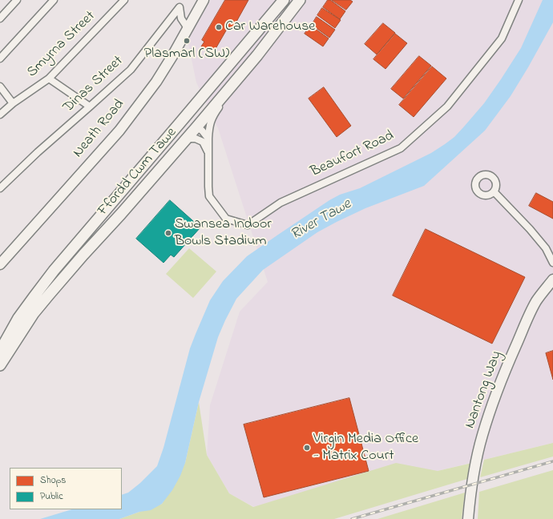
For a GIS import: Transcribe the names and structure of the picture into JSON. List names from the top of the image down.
{
  "streets": {
    "main road": ["Neath Road", "Ffordd Cwm Tawe", "Nantong Way"],
    "street": ["Smyrna Street", "Dinas Street", "Beaufort Road"]
  },
  "crossings": [
    ["Dinas Street", "Neath Road"],
    ["Beaufort Road", "Ffordd Cwm Tawe"]
  ],
  "water": ["River Tawe"],
  "places": [
    "Car Warehouse",
    "Plasmarl (SW)",
    "Swansea Indoor Bowls Stadium",
    "Virgin Media Office - Matrix Court"
  ],
  "legend": ["Shops", "Public"]
}
